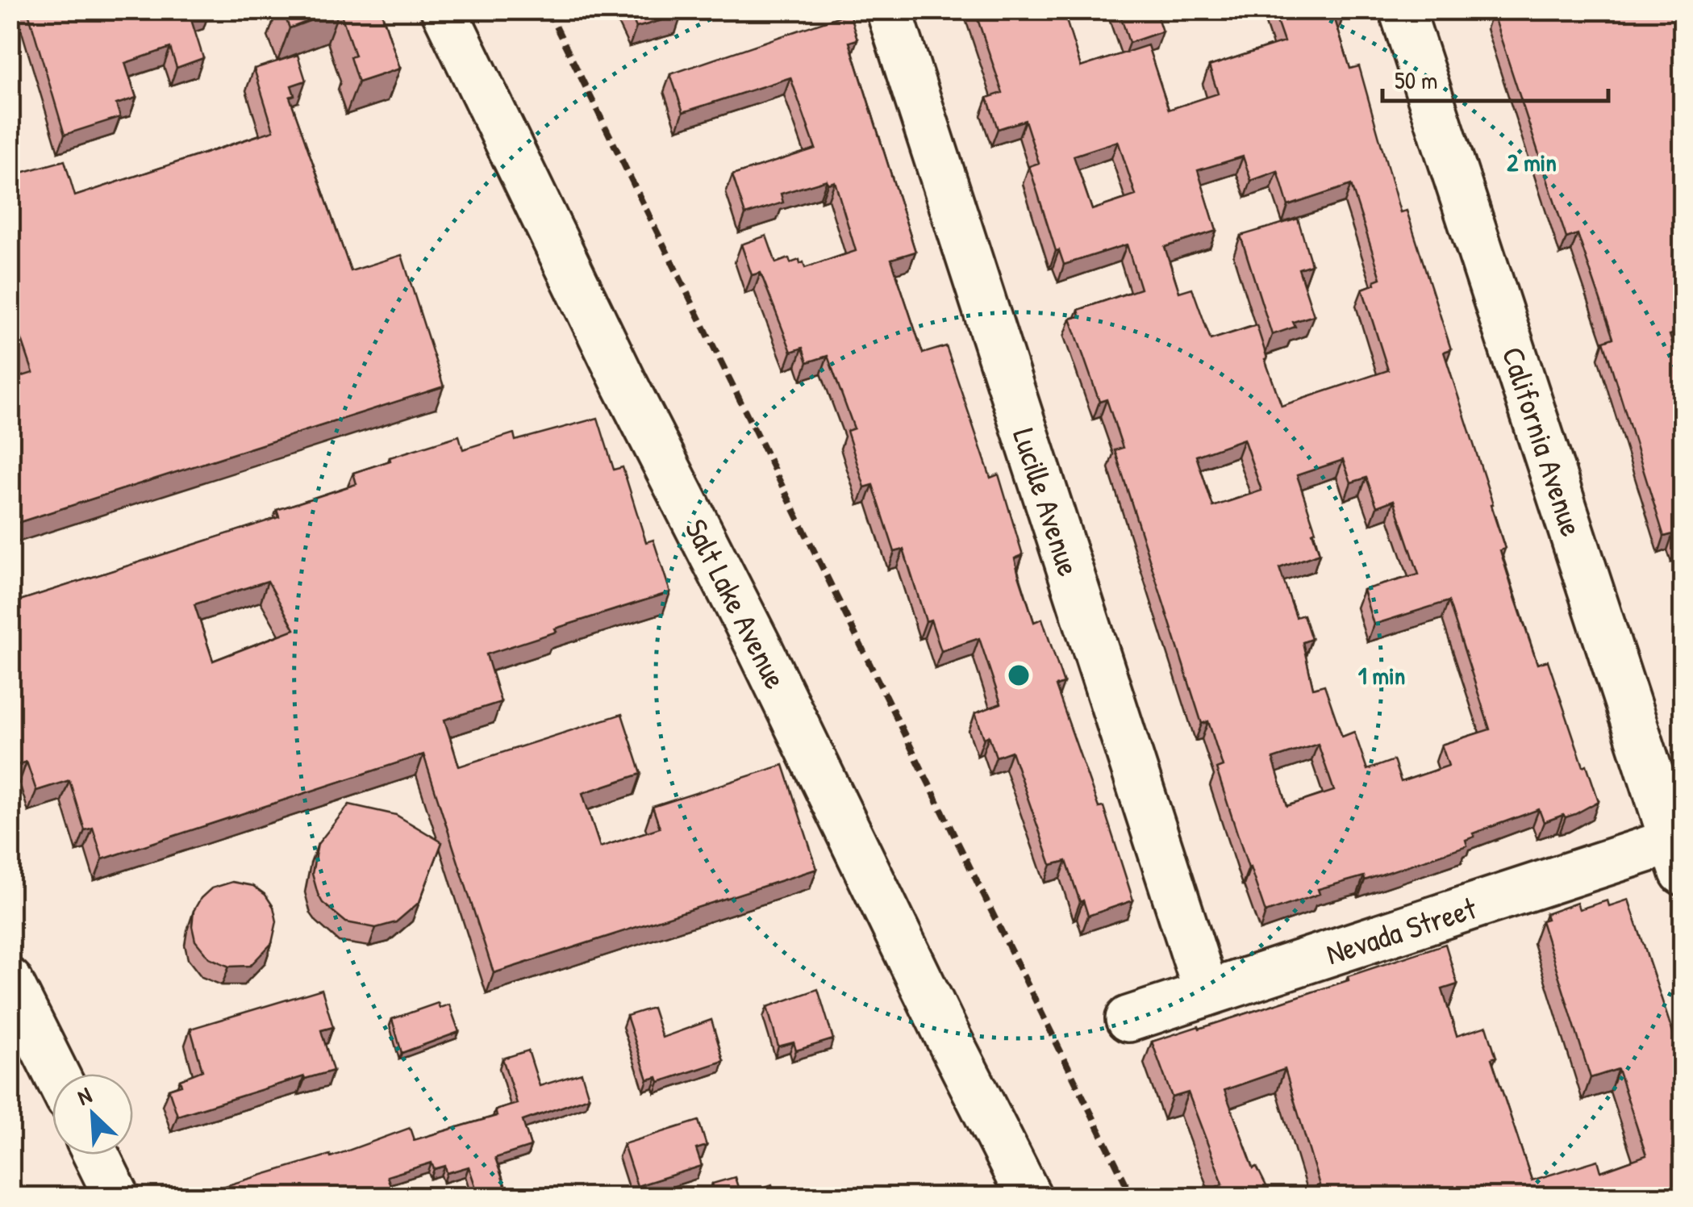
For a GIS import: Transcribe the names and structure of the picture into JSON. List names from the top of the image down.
{
  "streets": {
    "street": [
      "California Avenue",
      "Lucille Avenue",
      "Salt Lake Avenue",
      "Nevada Street"
    ]
  },
  "crossings": [
    ["California Avenue", "Nevada Street"],
    ["Lucille Avenue", "Nevada Street"]
  ],
  "scale_bar": "50 m",
  "north": "top left",
  "rings": ["2 min", "1 min"]
}
